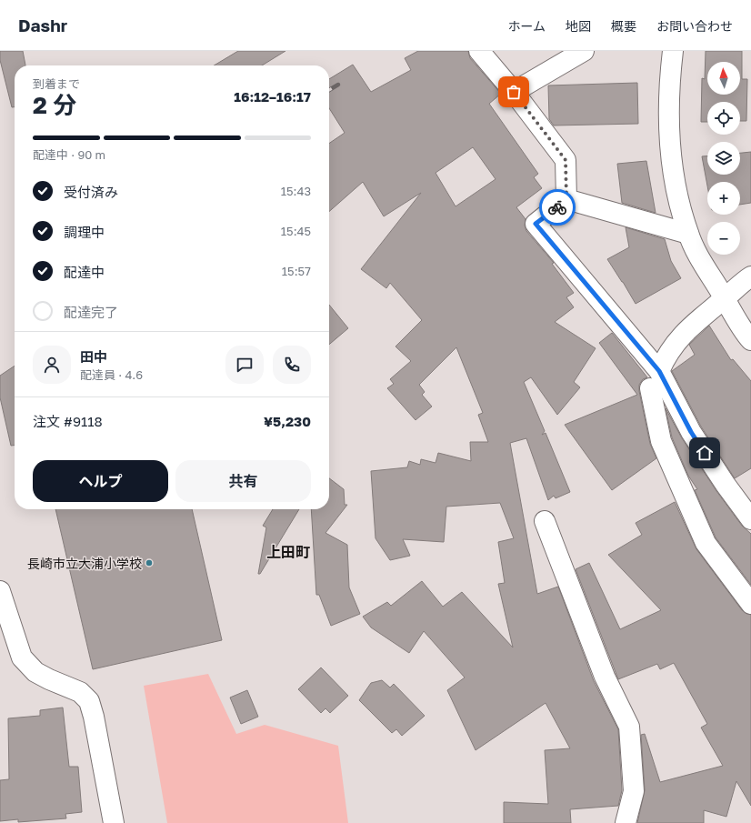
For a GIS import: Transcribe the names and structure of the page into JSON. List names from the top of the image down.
{
  "districts": ["上田町"],
  "places": ["長崎市立大浦小学校"],
  "north": "top",
  "page": {
    "header": "Dashr",
    "nav": [
      "ホーム",
      "地図",
      "概要",
      "お問い合わせ"
    ],
    "map_buttons": ["+", "−"],
    "heading": ["2 分", "到着まで", "16:12–16:17"],
    "panel": [
      "田中",
      "配達員 · 4.6",
      "注文 #9118",
      "¥5,230"
    ],
    "bar": "配達中 · 90 m",
    "list": [
      ["受付済み", "15:43"],
      ["調理中", "15:45"],
      ["配達中", "15:57"],
      "配達完了"
    ],
    "buttons": ["ヘルプ", "共有"]
  }
}
